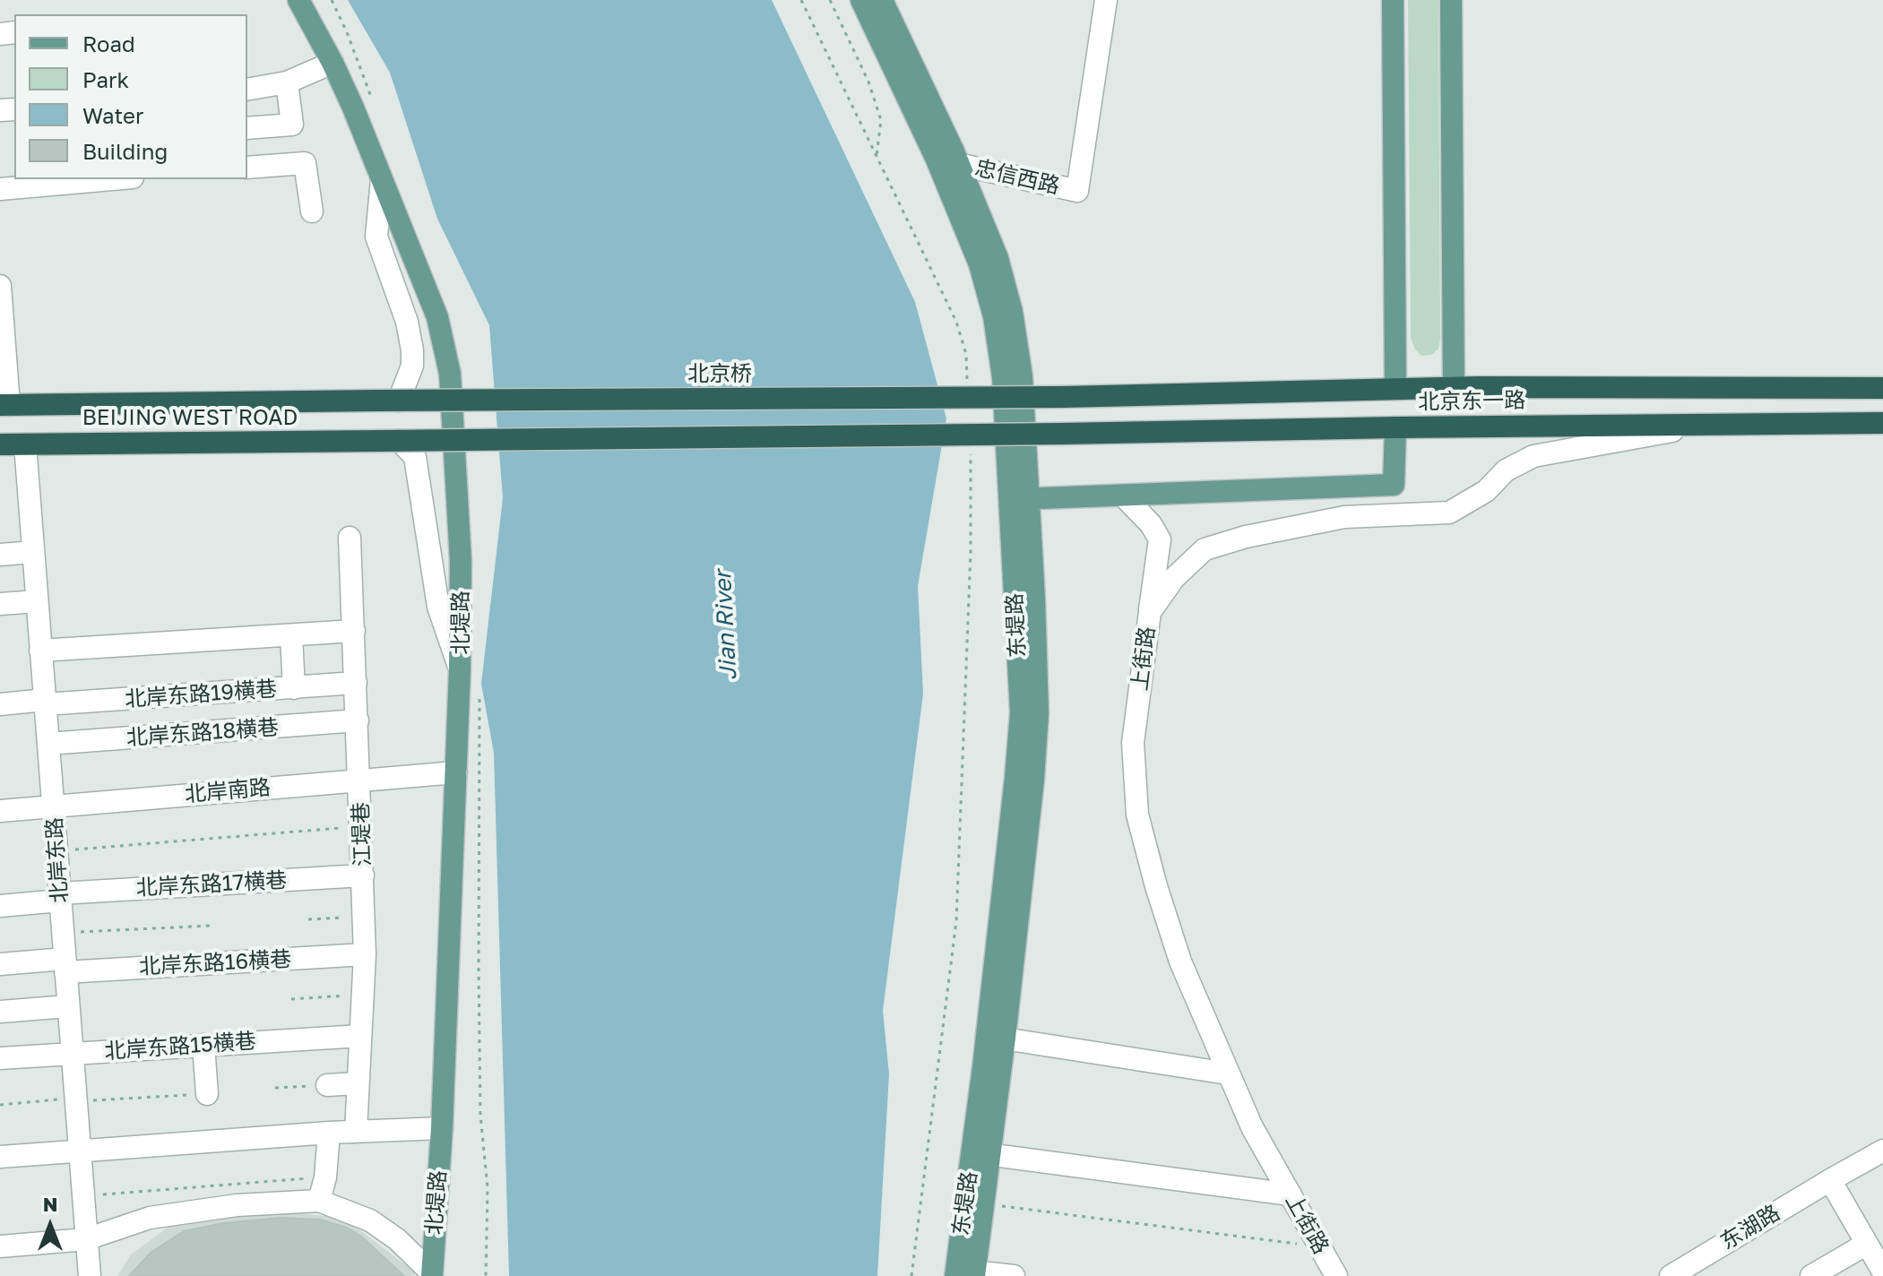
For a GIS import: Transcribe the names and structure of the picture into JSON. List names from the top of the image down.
{
  "streets": {
    "highway": ["北京桥", "北京东一路", "BEIJING WEST ROAD"],
    "main road": ["北堤路", "东堤路"],
    "street": [
      "忠信西路",
      "上街路",
      "北岸东路19横巷",
      "北岸东路18横巷",
      "北岸南路",
      "江堤巷",
      "北岸东路",
      "北岸东路17横巷",
      "北岸东路16横巷",
      "北岸东路15横巷",
      "东湖路"
    ]
  },
  "crossings": [
    ["忠信西路", "东堤路"],
    ["北京桥", "北京东一路"],
    ["北京桥", "BEIJING WEST ROAD"],
    ["北京东一路", "BEIJING WEST ROAD"],
    ["北京东一路", "上街路"],
    ["BEIJING WEST ROAD", "北岸东路"],
    ["北堤路", "北岸南路"],
    ["北岸东路19横巷", "江堤巷"],
    ["北岸东路19横巷", "北岸东路"],
    ["北岸东路18横巷", "江堤巷"],
    ["北岸东路18横巷", "北岸东路"],
    ["北岸南路", "江堤巷"],
    ["北岸南路", "北岸东路"],
    ["江堤巷", "北岸东路17横巷"],
    ["江堤巷", "北岸东路16横巷"],
    ["江堤巷", "北岸东路15横巷"],
    ["北岸东路", "北岸东路17横巷"],
    ["北岸东路", "北岸东路16横巷"],
    ["北岸东路", "北岸东路15横巷"]
  ],
  "water": ["Jian River"],
  "legend": [
    "Road",
    "Park",
    "Water",
    "Building"
  ],
  "north": "top"
}
